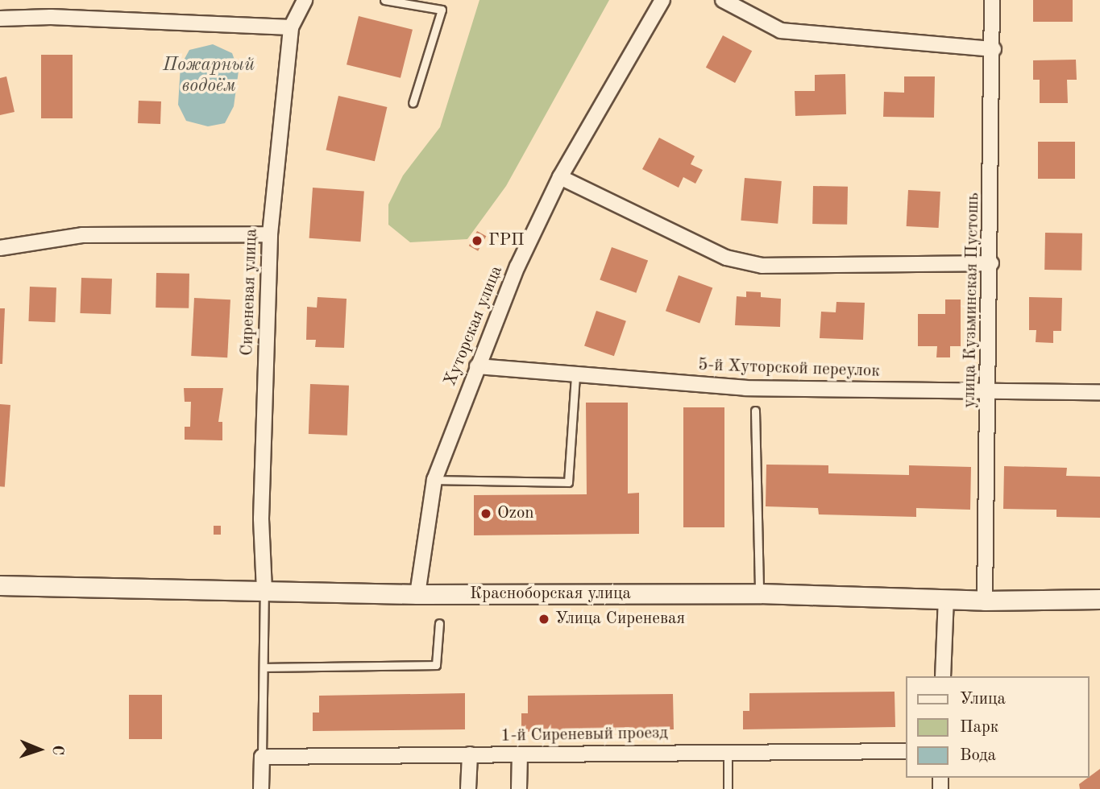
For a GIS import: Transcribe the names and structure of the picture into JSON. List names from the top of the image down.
{
  "streets": {
    "street": [
      "Сиреневая улица",
      "улица Кузьминская Пустошь",
      "Хуторская улица",
      "5-й Хуторской переулок",
      "Красноборская улица",
      "1-й Сиреневый проезд"
    ]
  },
  "crossings": [
    ["Сиреневая улица", "Красноборская улица"],
    ["улица Кузьминская Пустошь", "5-й Хуторской переулок"],
    ["улица Кузьминская Пустошь", "Красноборская улица"],
    ["Хуторская улица", "5-й Хуторской переулок"],
    ["Хуторская улица", "Красноборская улица"]
  ],
  "water": ["Пожарный водоём"],
  "places": ["ГРП", "Ozon", "Улица Сиреневая"],
  "legend": ["Улица", "Парк", "Вода"],
  "north": "right"
}
